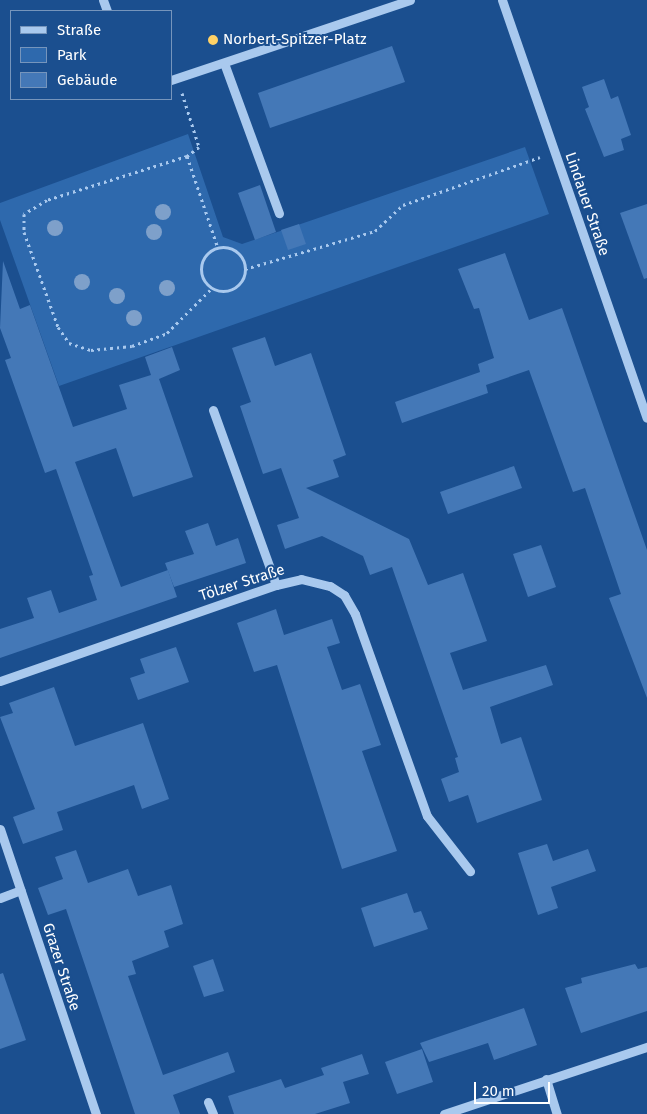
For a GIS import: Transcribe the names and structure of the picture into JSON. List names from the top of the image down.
{
  "streets": {
    "street": ["Lindauer Straße", "Tölzer Straße", "Grazer Straße"]
  },
  "places": ["Norbert-Spitzer-Platz"],
  "legend": ["Straße", "Park", "Gebäude"],
  "scale_bar": "20 m"
}
